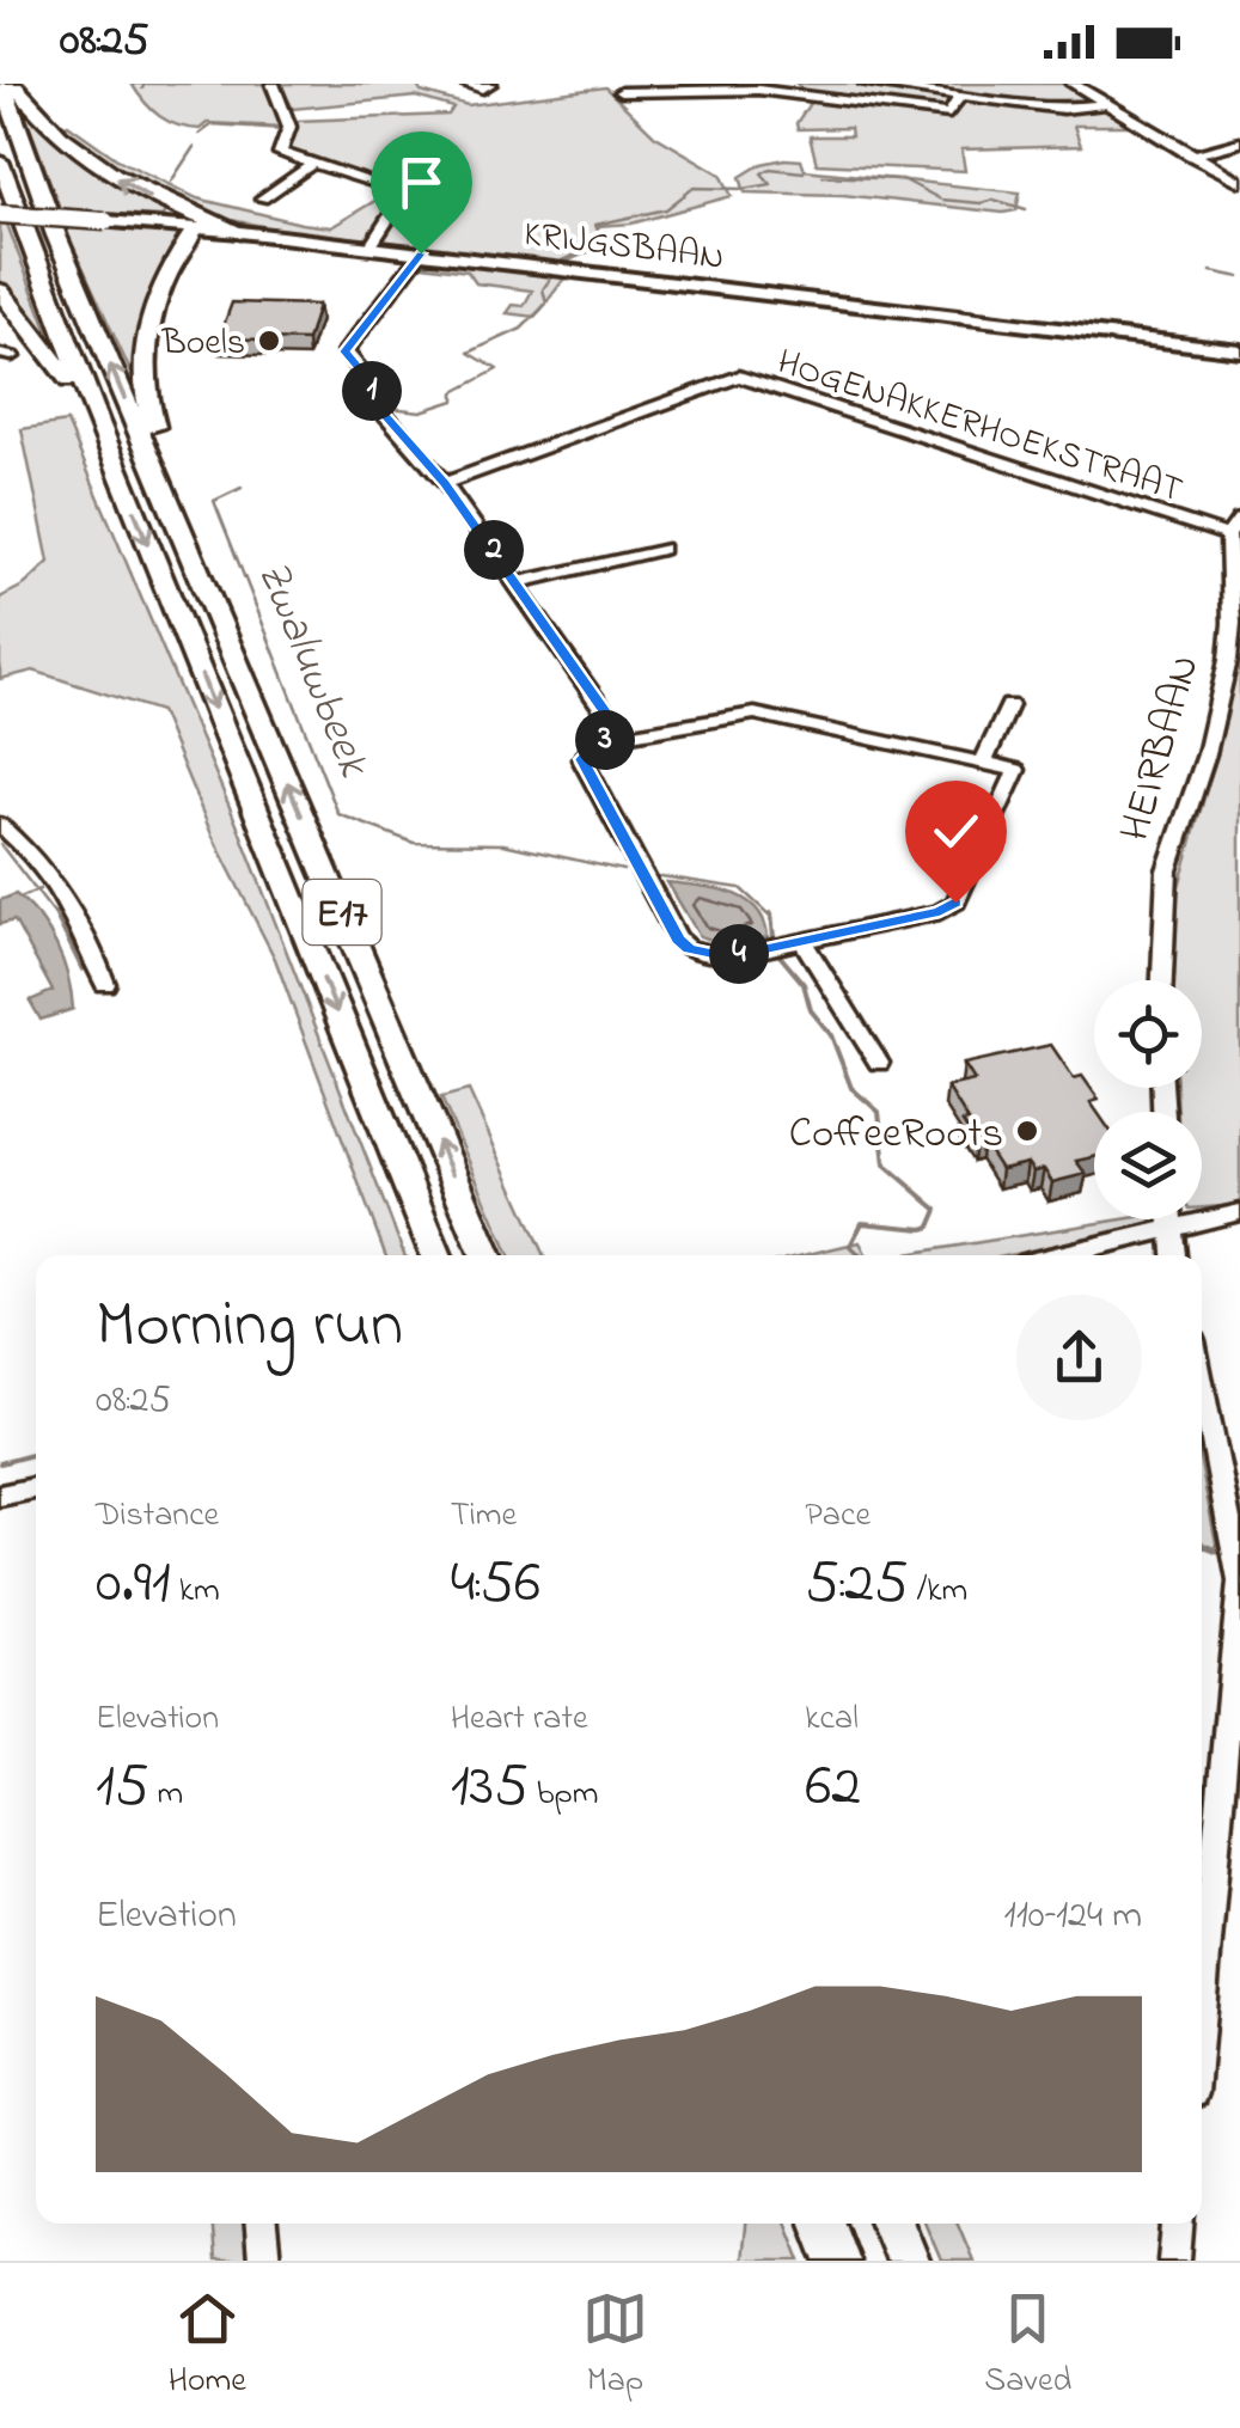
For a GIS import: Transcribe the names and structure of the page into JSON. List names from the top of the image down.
{
  "streets": {
    "highway": ["E17"],
    "main road": ["KRIJGSBAAN"],
    "street": ["HOGENAKKERHOEKSTRAAT", "HEIRBAAN"]
  },
  "crossings": [
    ["HOGENAKKERHOEKSTRAAT", "HEIRBAAN"]
  ],
  "water": ["Zwaluwbeek"],
  "places": ["Boels", "CoffeeRoots"],
  "page": {
    "status": "08:25",
    "pins": [
      "1",
      "2",
      "3",
      "4"
    ],
    "heading": ["Morning run", "08:25"],
    "stats": [
      ["Distance", "0.91 km"],
      ["Time", "4:56"],
      ["Pace", "5:25 /km"],
      ["Elevation", "15 m"],
      ["Heart rate", "135 bpm"],
      ["kcal", "62"]
    ],
    "chart": ["Elevation", "110–124 m"],
    "tabs": ["Home", "Map", "Saved"]
  }
}
